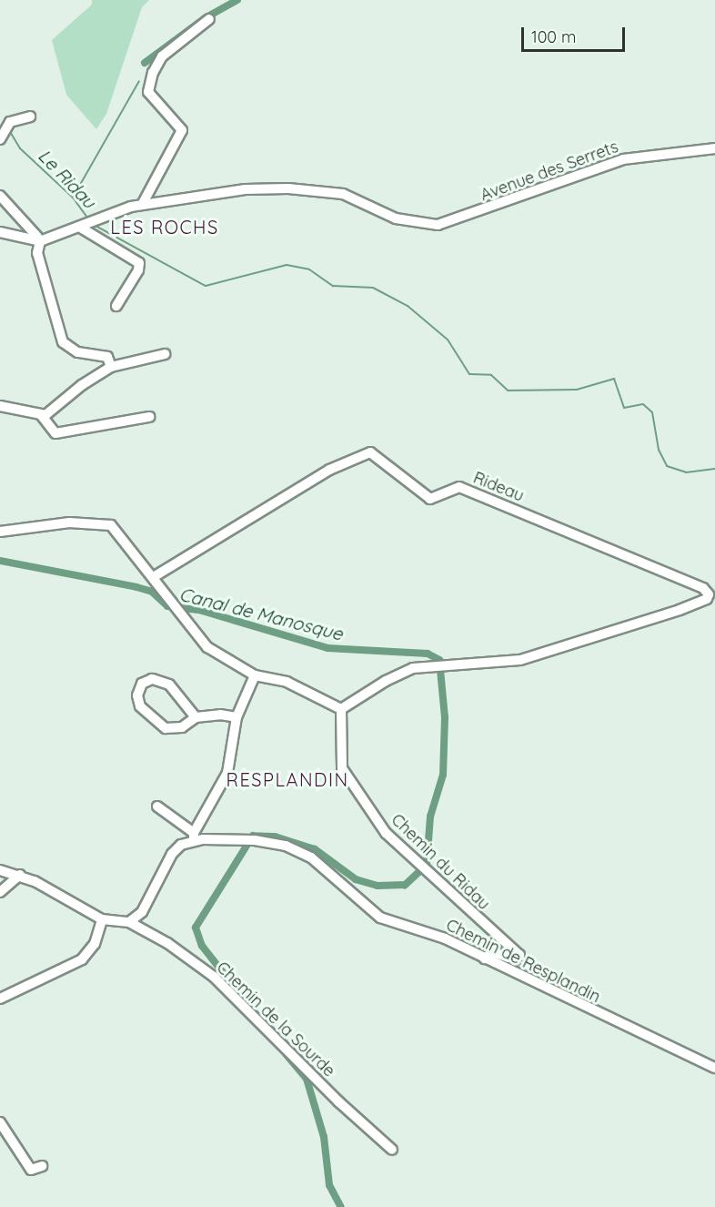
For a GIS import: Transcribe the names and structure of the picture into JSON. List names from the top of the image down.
{
  "streets": {
    "street": [
      "Avenue des Serrets",
      "Rideau",
      "Chemin du Ridau",
      "Chemin de Resplandin",
      "Chemin de la Sourde"
    ]
  },
  "crossings": [
    ["Rideau", "Chemin du Ridau"],
    ["Chemin du Ridau", "Chemin de Resplandin"]
  ],
  "districts": ["LES ROCHS", "RESPLANDIN"],
  "water": ["Le Ridau", "Canal de Manosque"],
  "scale_bar": "100 m"
}
